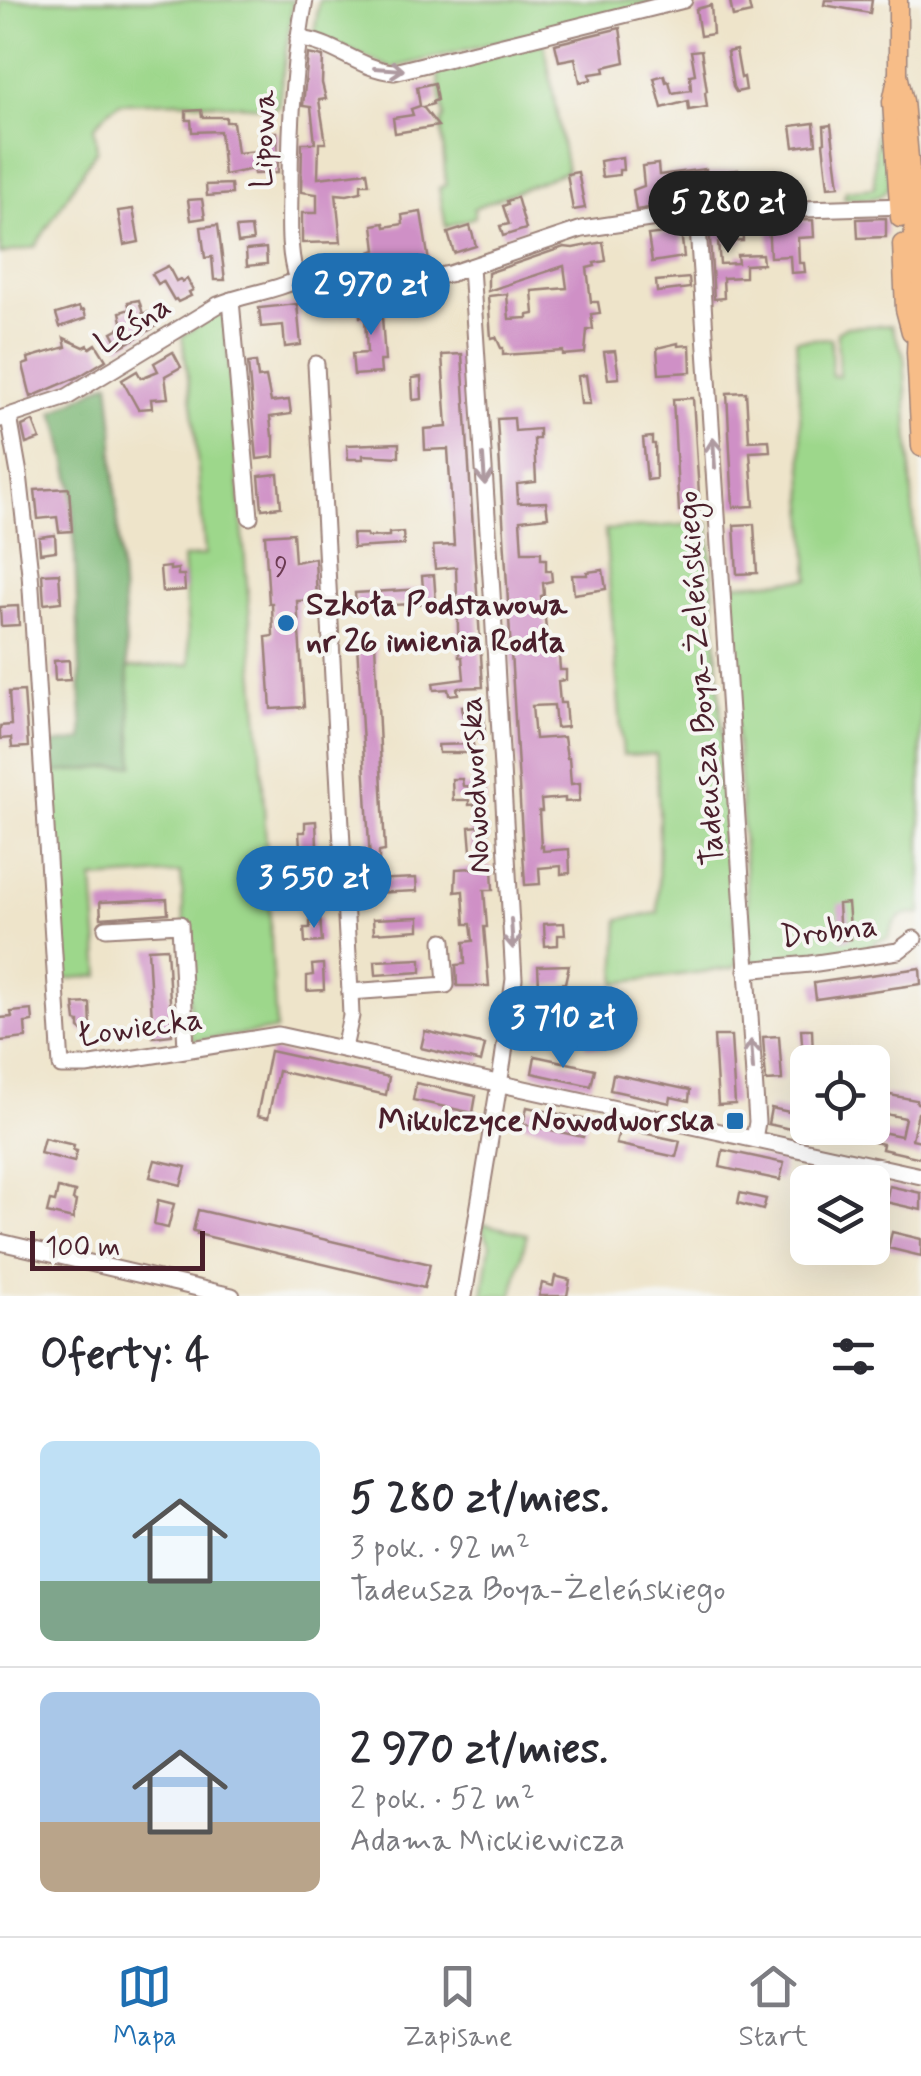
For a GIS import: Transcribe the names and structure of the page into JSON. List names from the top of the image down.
{
  "streets": {
    "street": [
      "Lipowa",
      "Leśna",
      "Tadeusza Boya-Żeleńskiego",
      "Nowodworska",
      "Drobna",
      "Łowiecka"
    ]
  },
  "crossings": [
    ["Lipowa", "Leśna"],
    ["Leśna", "Łowiecka"],
    ["Tadeusza Boya-Żeleńskiego", "Drobna"],
    ["Tadeusza Boya-Żeleńskiego", "Łowiecka"],
    ["Nowodworska", "Łowiecka"]
  ],
  "one_way": ["Tadeusza Boya-Żeleńskiego", "Nowodworska"],
  "places": {
    "other": ["Szkoła Podstawowa nr 26 imienia Rodła"],
    "transit": ["Mikulczyce Nowodworska"]
  },
  "house_numbers": ["9"],
  "scale_bar": "100 m",
  "page": {
    "price": [
      "5 280 zł",
      "2 970 zł",
      "3 550 zł",
      "3 710 zł"
    ],
    "scale": "100 m",
    "heading": "Oferty: 4",
    "list": [
      {
        "name": "5 280 zł/mies.",
        "note": "3 pok. · 92 m² · Tadeusza Boya-Żeleńskiego"
      },
      {
        "name": "2 970 zł/mies.",
        "note": "2 pok. · 52 m² · Adama Mickiewicza"
      }
    ],
    "tabs": ["Mapa", "Zapisane", "Start"]
  }
}
